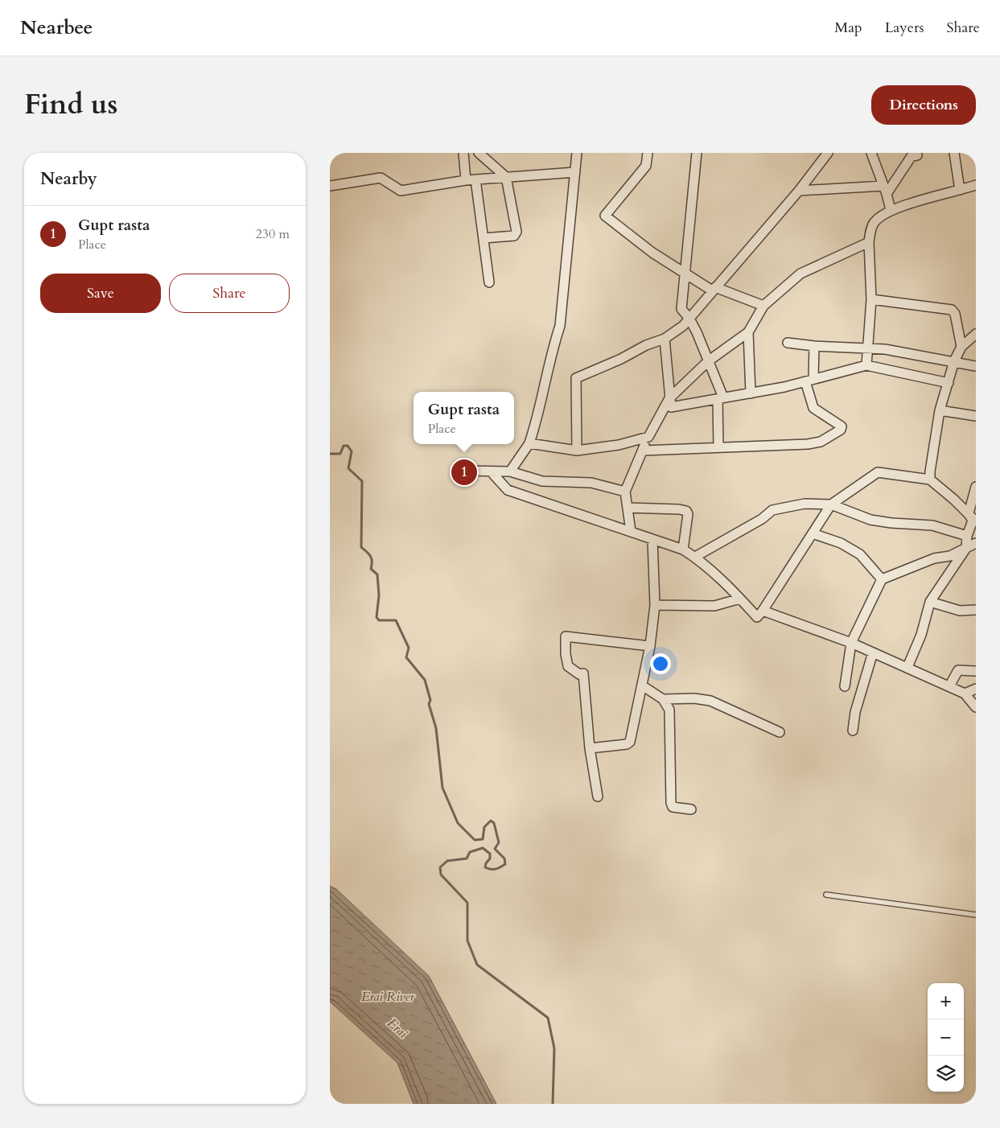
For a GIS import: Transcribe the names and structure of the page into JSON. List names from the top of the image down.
{
  "water": ["Erai River", "Erai"],
  "page": {
    "header": "Nearbee",
    "nav": ["Map", "Layers", "Share"],
    "title": "Find us",
    "buttons": [
      "Directions",
      ["Save", "Share"]
    ],
    "heading": "Nearby",
    "list": [
      {
        "mark": "1",
        "name": "Gupt rasta",
        "note": "Place",
        "value": "230 m"
      }
    ],
    "popup": ["Gupt rasta", "Place"],
    "pins": "1",
    "map_buttons": ["+", "−"]
  }
}
